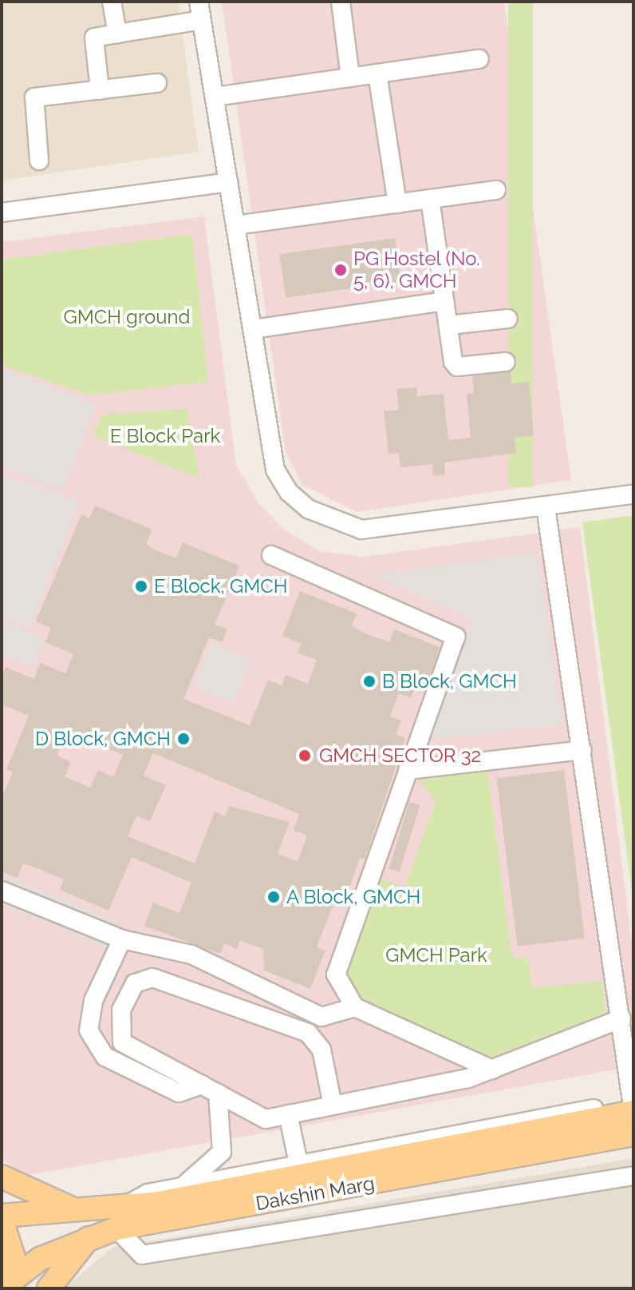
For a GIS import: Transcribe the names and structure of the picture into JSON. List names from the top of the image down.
{
  "streets": {
    "main road": ["Dakshin Marg"]
  },
  "parks": ["GMCH ground", "E Block Park", "GMCH Park"],
  "places": [
    "PG Hostel (No. 5, 6), GMCH",
    "E Block, GMCH",
    "B Block, GMCH",
    "D Block, GMCH",
    "GMCH SECTOR 32",
    "A Block, GMCH"
  ]
}
